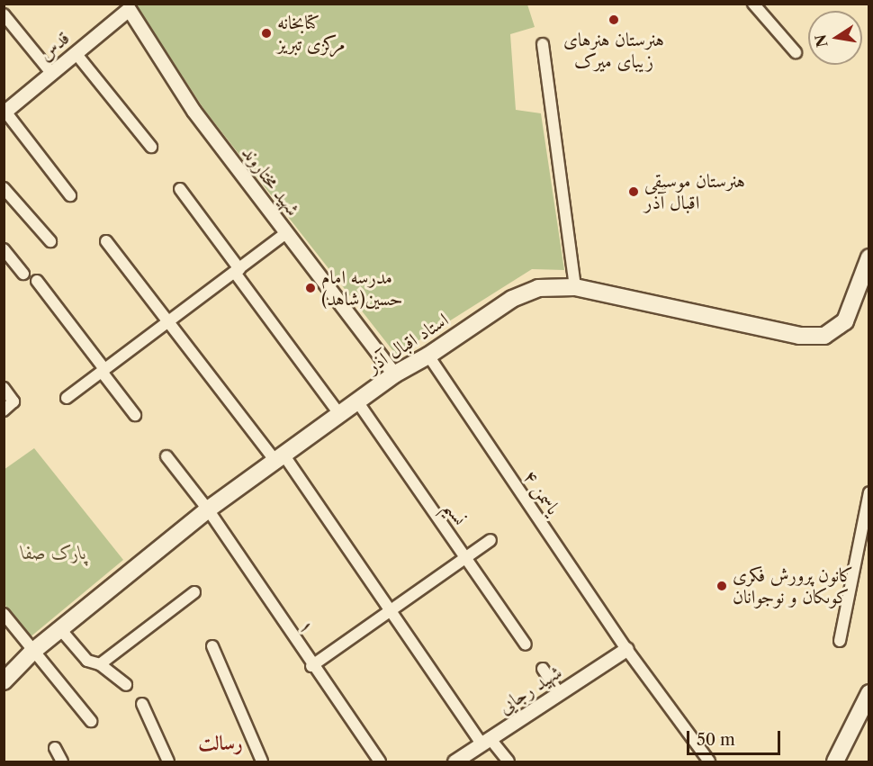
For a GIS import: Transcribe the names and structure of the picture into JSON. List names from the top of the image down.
{
  "streets": {
    "main road": ["استاد اقبال آذر"],
    "street": [
      "قدس",
      "شهید مختاروند",
      "یاسمن ۴",
      "نسیم",
      "۱",
      "شهید رجایی"
    ]
  },
  "crossings": [
    ["قدس", "شهید مختاروند"],
    ["شهید مختاروند", "استاد اقبال آذر"],
    ["استاد اقبال آذر", "یاسمن ۴"],
    ["استاد اقبال آذر", "نسیم"],
    ["استاد اقبال آذر", "۱"],
    ["یاسمن ۴", "شهید رجایی"]
  ],
  "districts": ["رسالت"],
  "parks": ["پارک صفا"],
  "places": [
    "هنرستان هنرهای زیبای میرک",
    "کتابخانه مرکزى تبریز",
    "هنرستان موسیقی اقبال آذر",
    "مدرسه امام حسین(شاهد)",
    "کانون پرورش فکرى کوىکان و نوجوانان"
  ],
  "scale_bar": "50 m",
  "north": "left"
}
